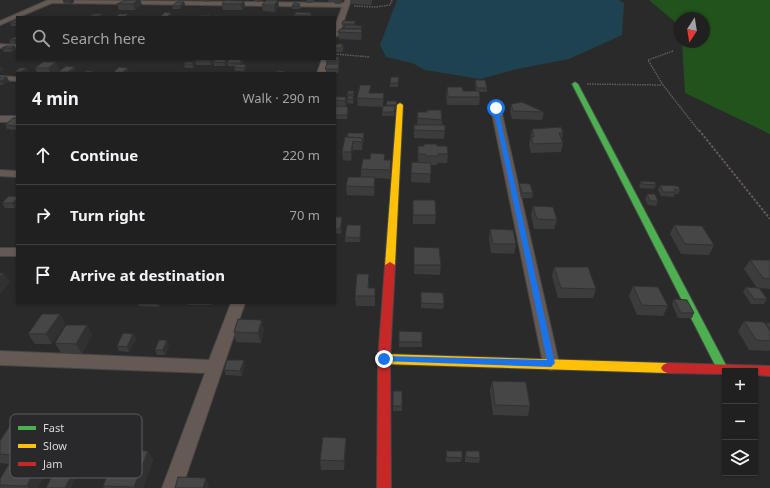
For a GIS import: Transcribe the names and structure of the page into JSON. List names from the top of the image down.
{
  "legend": ["Fast", "Slow", "Jam"],
  "north": "bottom",
  "page": {
    "search": "Search here",
    "heading": ["4 min", "Walk · 290 m"],
    "list": [
      ["Continue", "220 m"],
      ["Turn right", "70 m"],
      "Arrive at destination"
    ],
    "map_buttons": ["+", "−"]
  }
}
